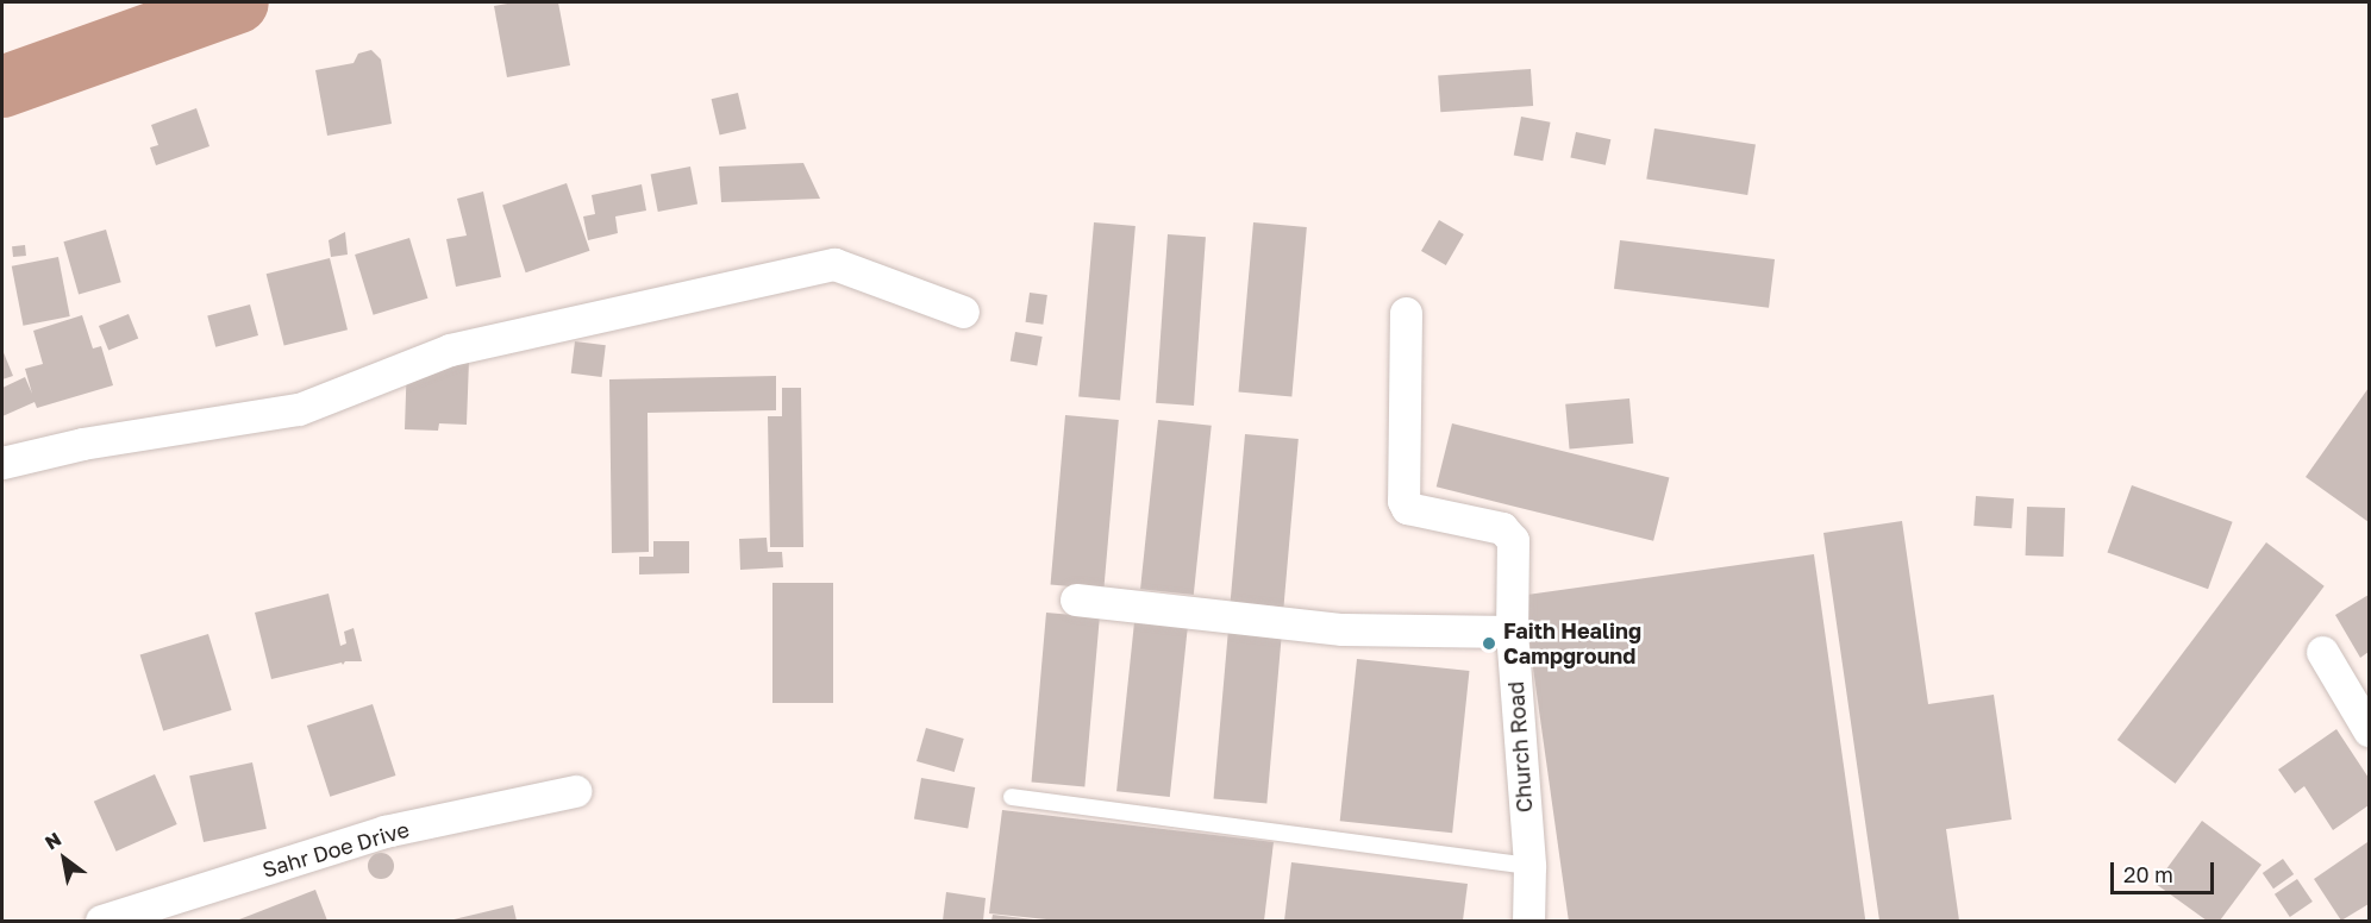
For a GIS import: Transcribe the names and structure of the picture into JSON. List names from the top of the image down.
{
  "streets": {
    "street": ["Church Road", "Sahr Doe Drive"]
  },
  "places": ["Faith Healing Campground"],
  "scale_bar": "20 m",
  "north": "top left"
}
